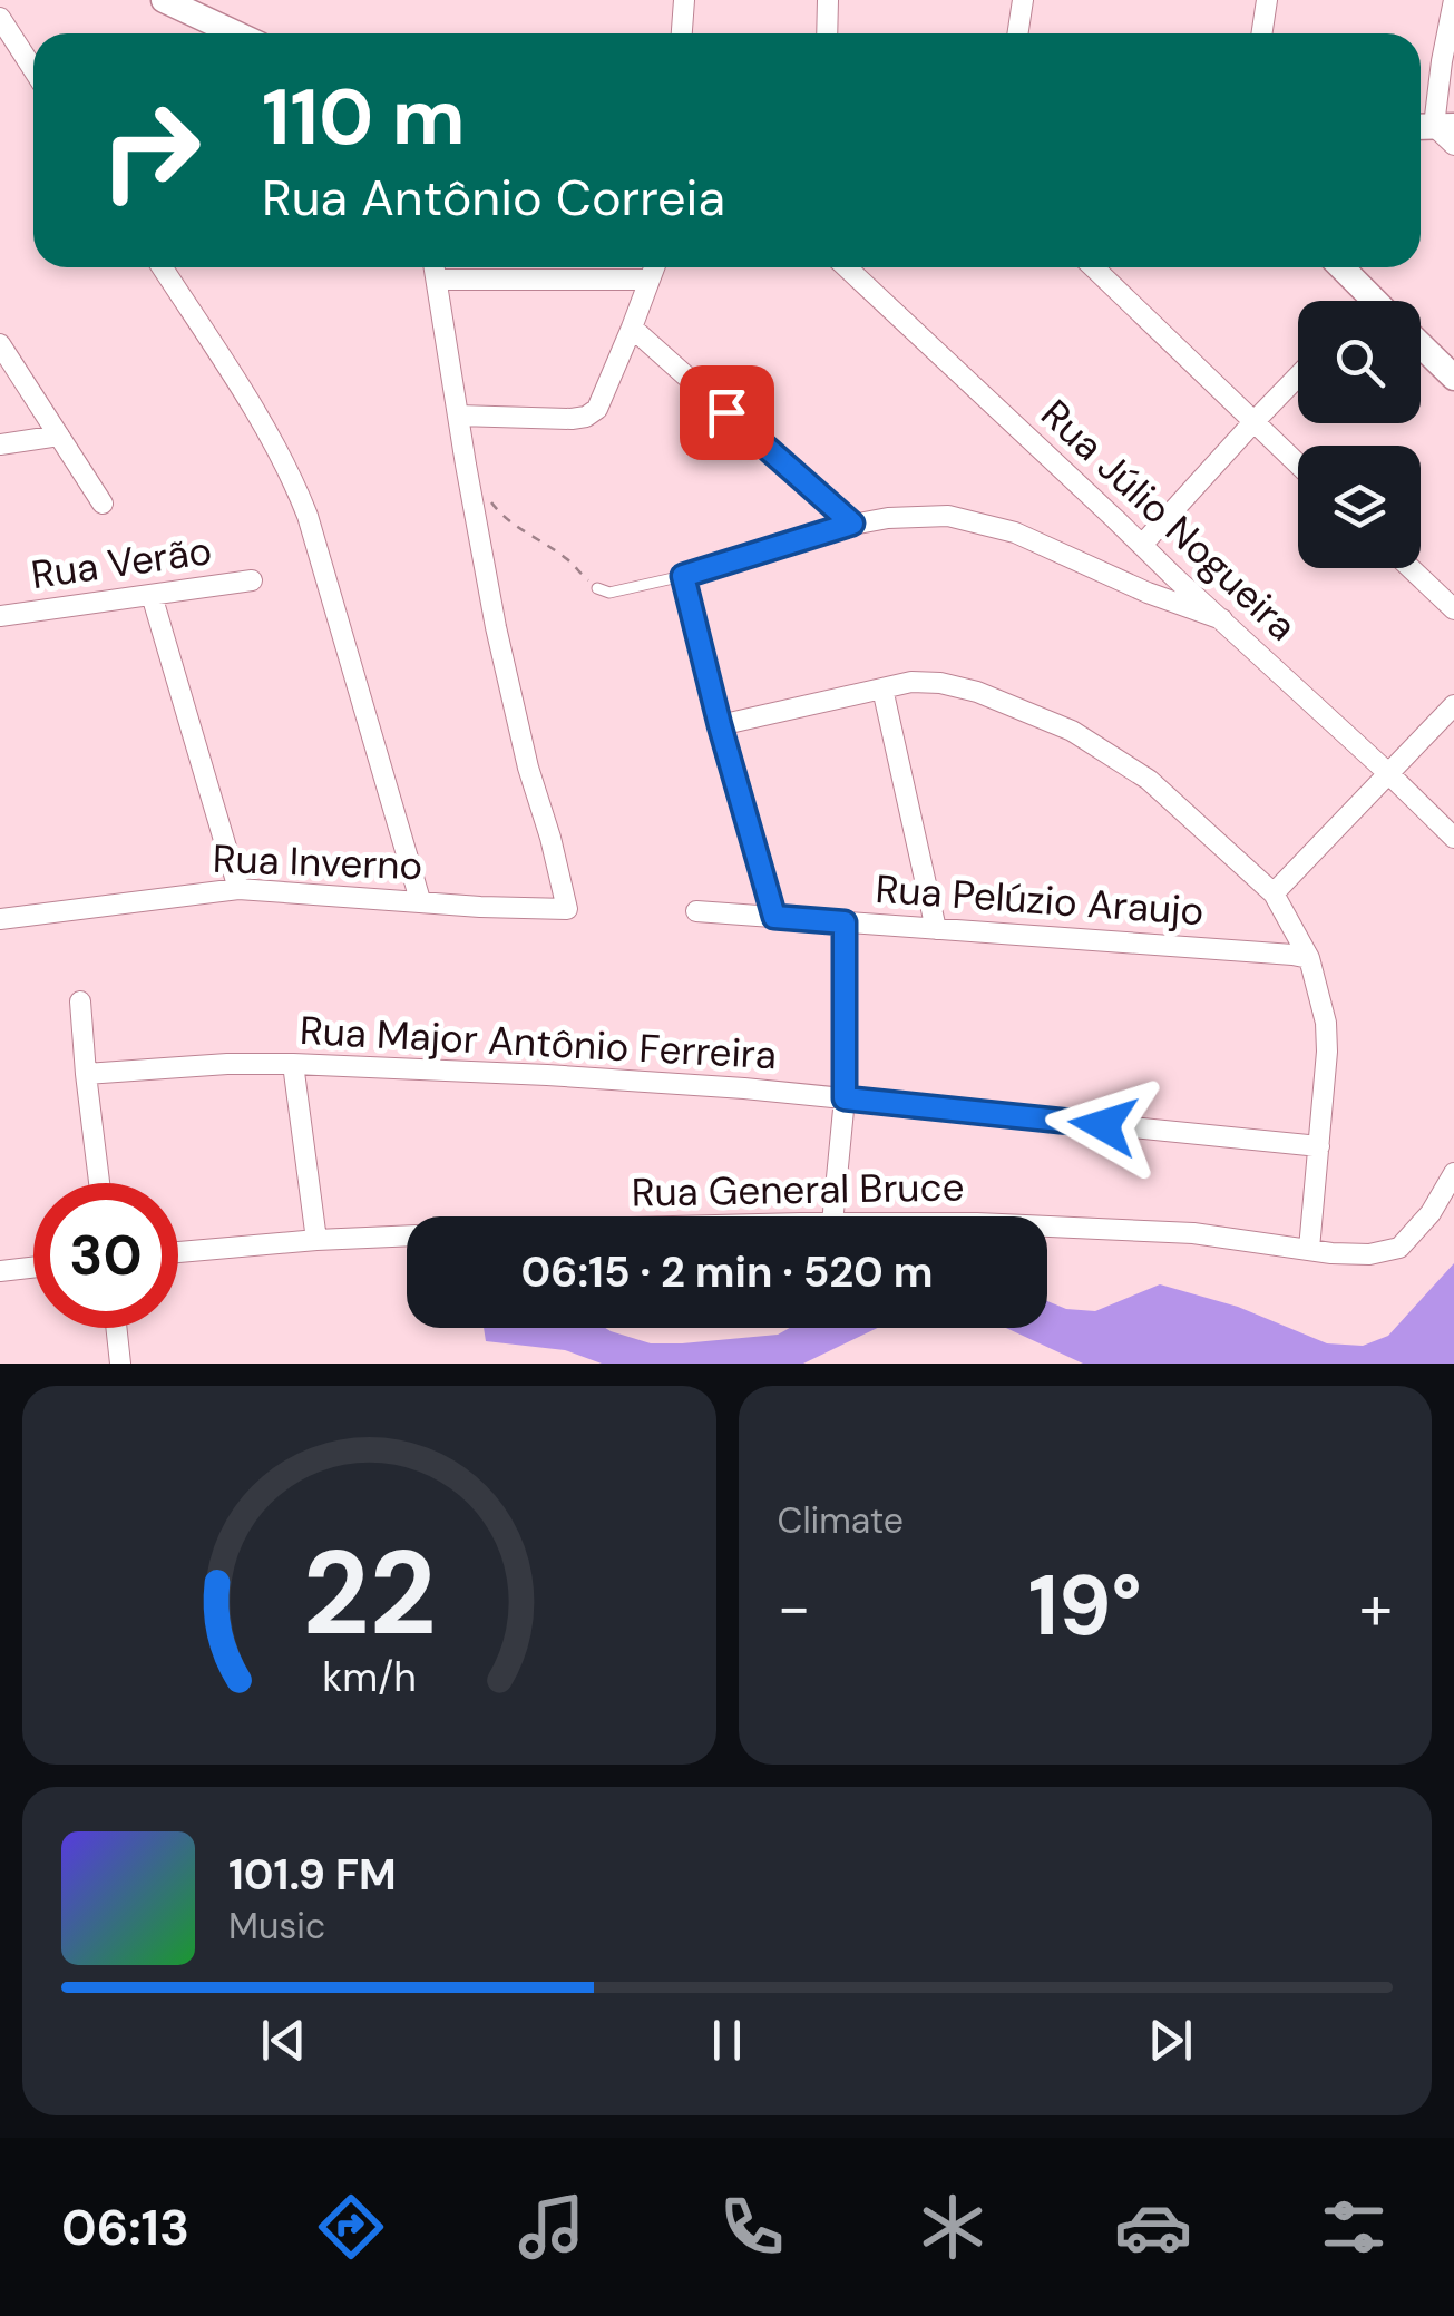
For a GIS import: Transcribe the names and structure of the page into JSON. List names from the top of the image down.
{
  "streets": {
    "street": [
      "Rua Júlio Nogueira",
      "Rua Verão",
      "Rua Inverno",
      "Rua Pelúzio Araujo",
      "Rua Major Antônio Ferreira",
      "Rua General Bruce"
    ]
  },
  "page": {
    "turn": ["110 m", "Rua Antônio Correia"],
    "limit": "30",
    "trip": "06:15 · 2 min · 520 m",
    "tile": "Climate",
    "heat": ["−", "19°", "+"],
    "song": ["101.9 FM", "Music"],
    "tabs": "06:13",
    "gauge": ["22", "km/h"]
  }
}
